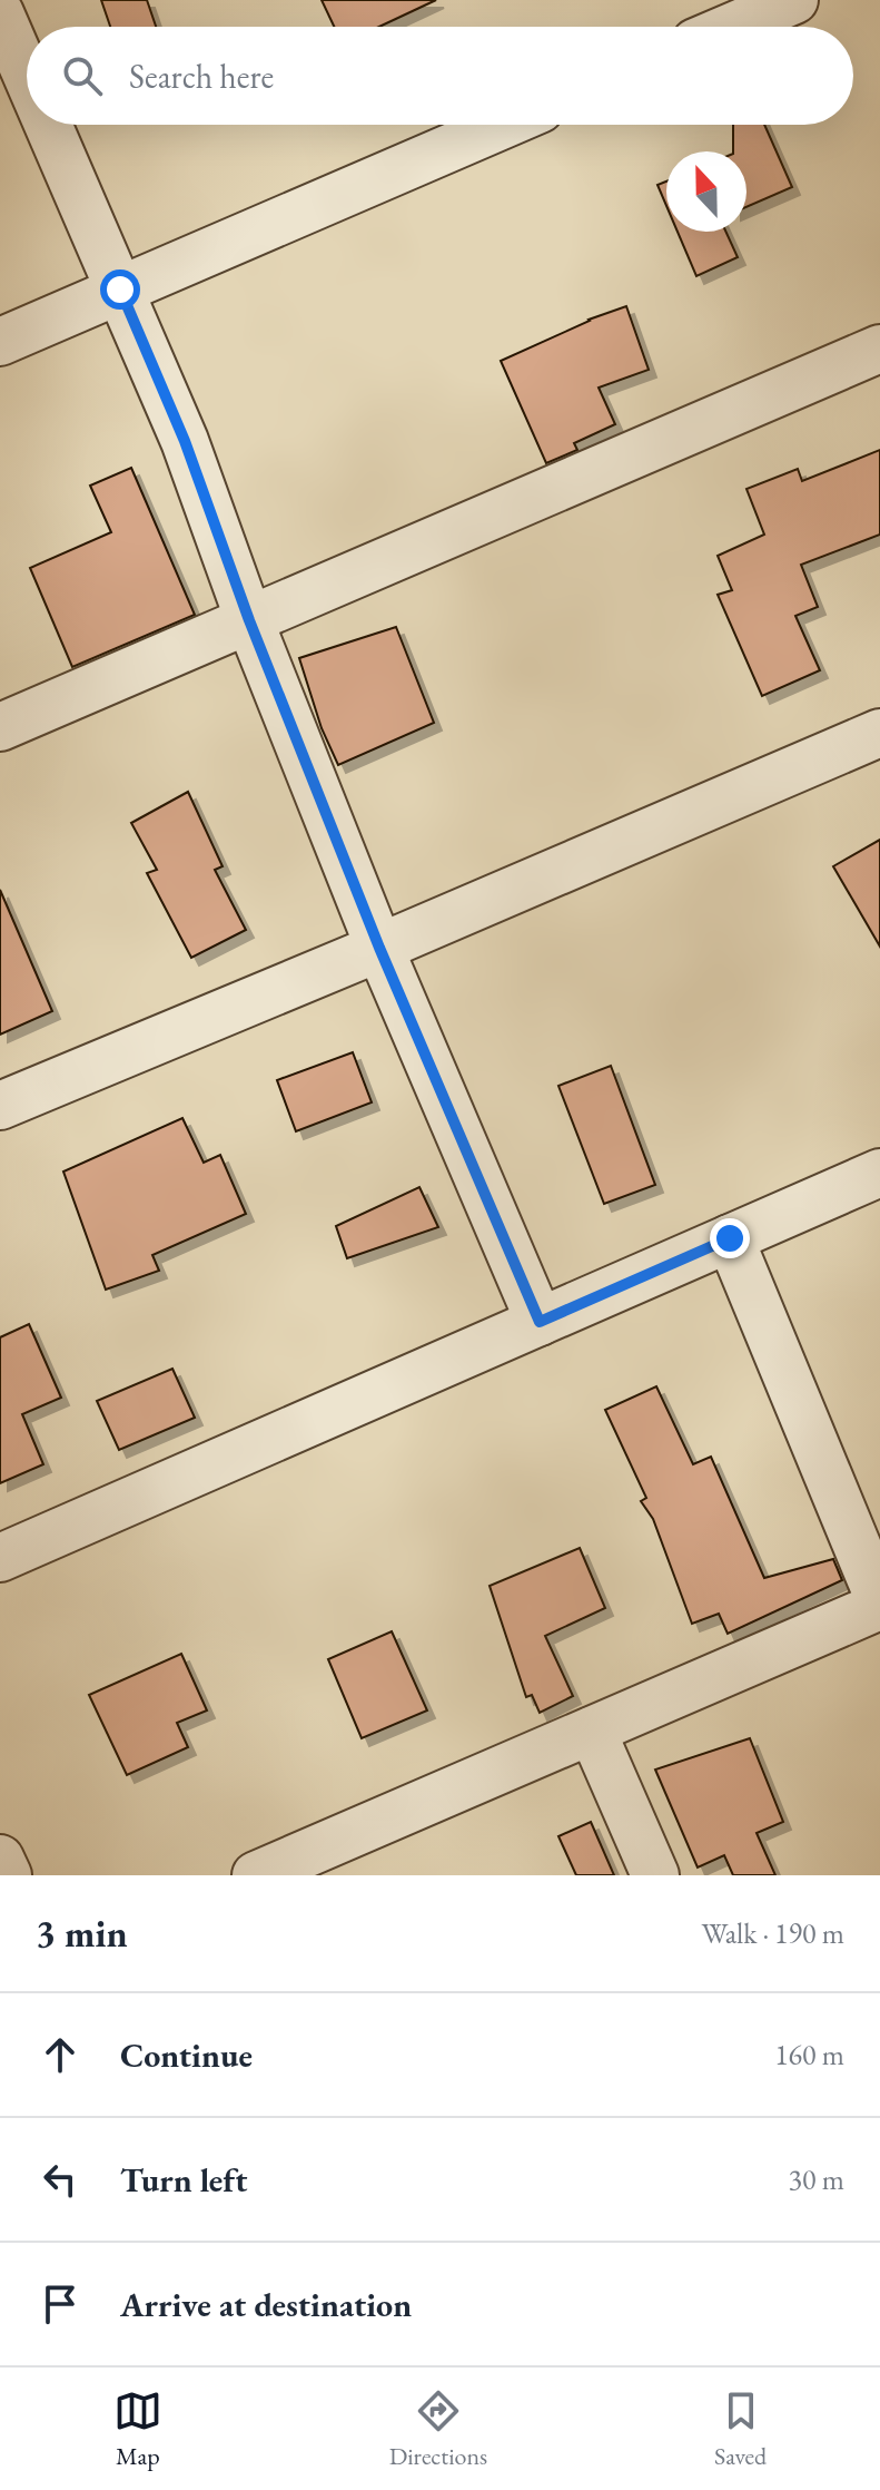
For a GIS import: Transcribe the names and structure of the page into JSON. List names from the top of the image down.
{
  "north": "top",
  "page": {
    "search": "Search here",
    "heading": ["3 min", "Walk · 190 m"],
    "list": [
      ["Continue", "160 m"],
      ["Turn left", "30 m"],
      "Arrive at destination"
    ],
    "nav": ["Map", "Directions", "Saved"]
  }
}
